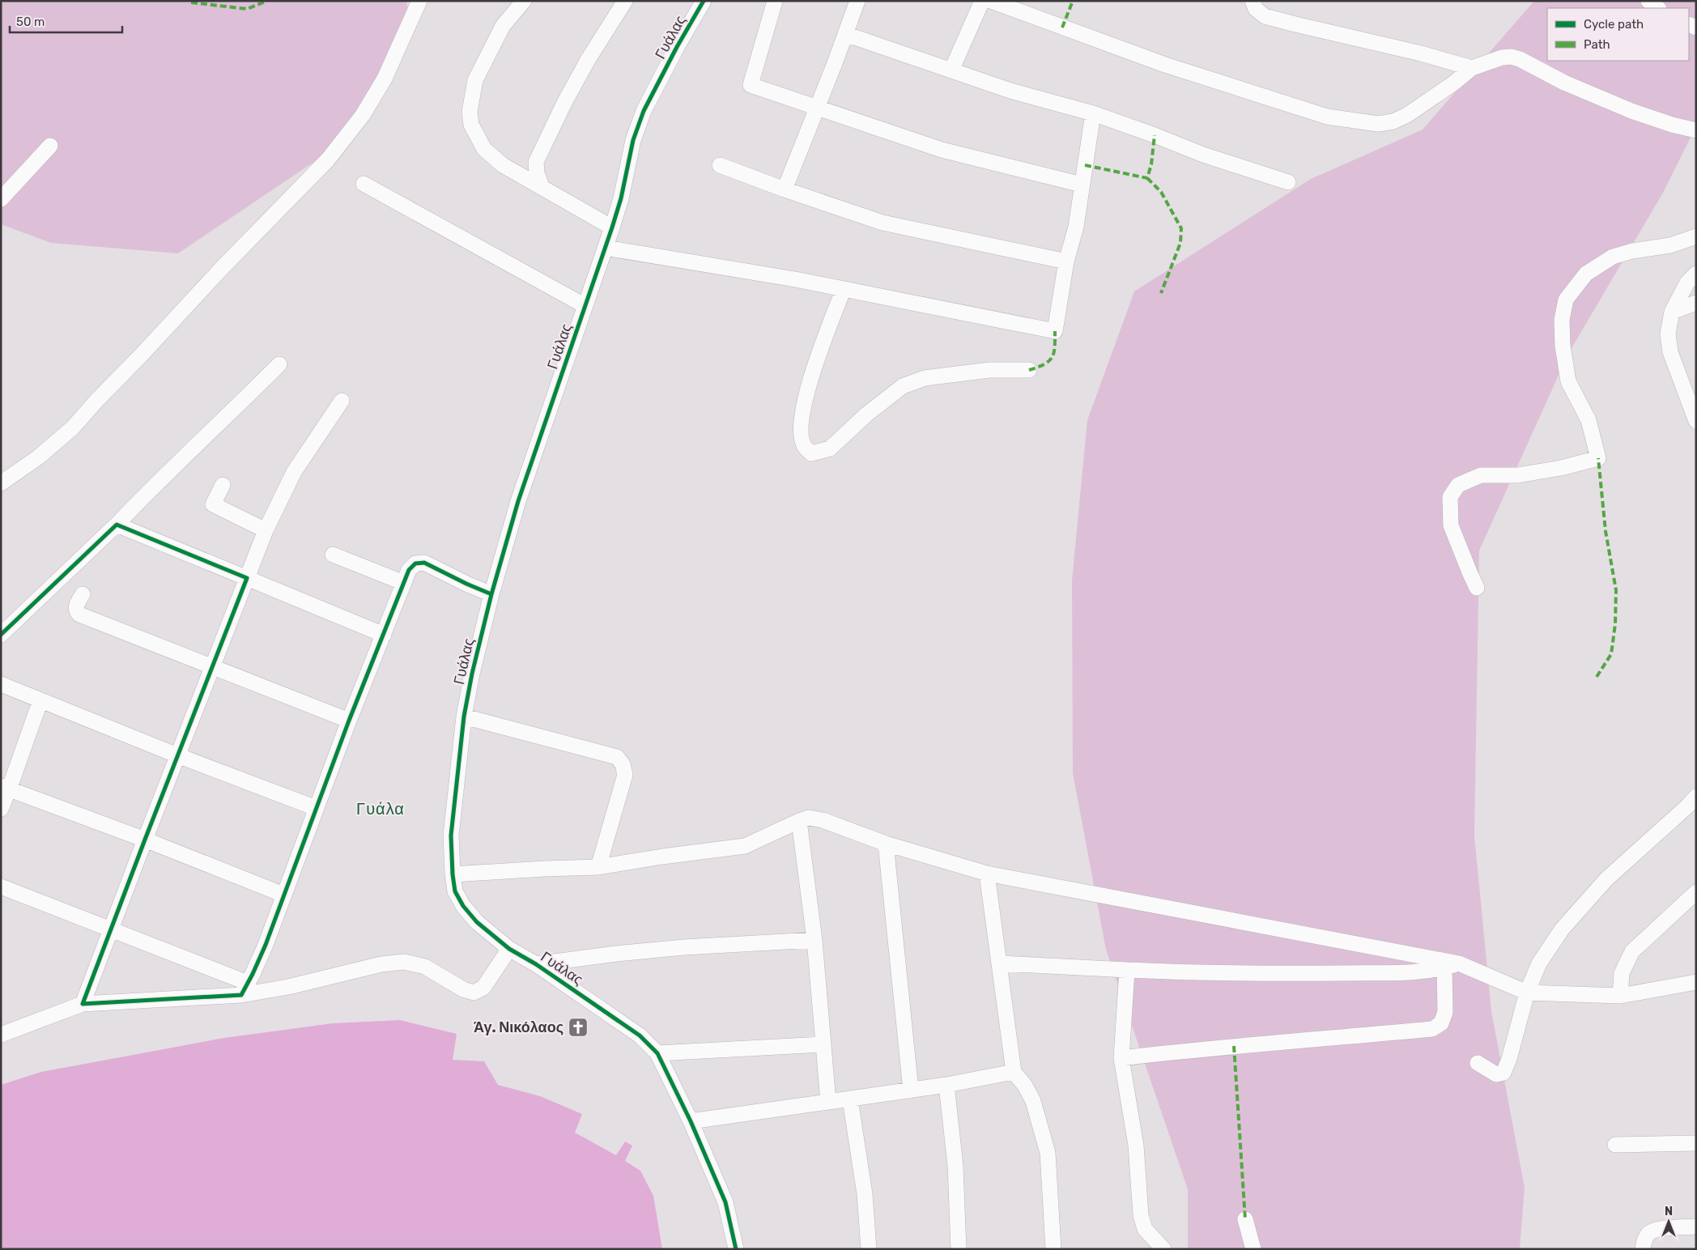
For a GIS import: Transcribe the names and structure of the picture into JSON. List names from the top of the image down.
{
  "streets": {
    "street": ["Γυάλας"]
  },
  "districts": ["Γυάλα"],
  "places": {
    "church": ["Άγ. Νικόλαος"]
  },
  "legend": ["Cycle path", "Path"],
  "scale_bar": "50 m",
  "north": "top"
}
